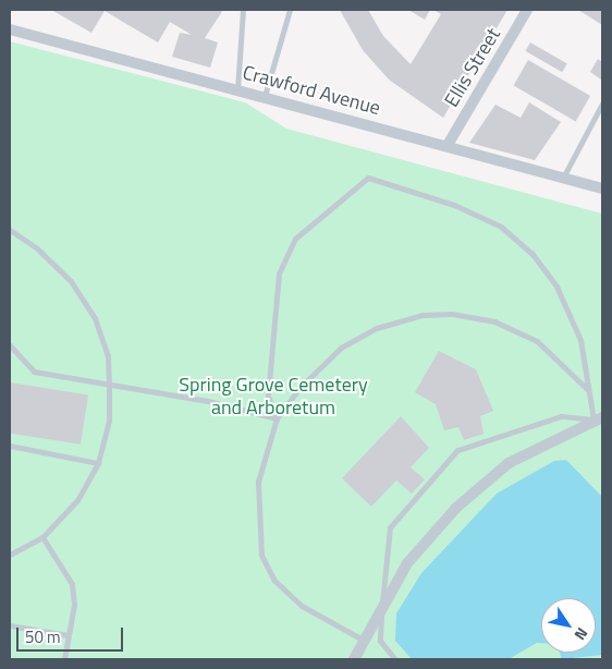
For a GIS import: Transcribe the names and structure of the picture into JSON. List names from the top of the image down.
{
  "streets": {
    "street": ["Ellis Street", "Crawford Avenue"]
  },
  "crossings": [
    ["Ellis Street", "Crawford Avenue"]
  ],
  "parks": ["Spring Grove Cemetery and Arboretum"],
  "scale_bar": "50 m",
  "north": "bottom right"
}
